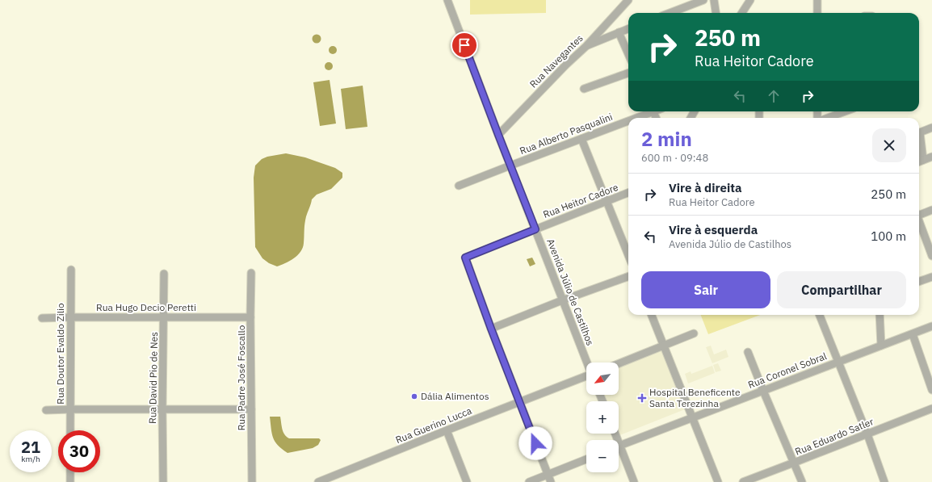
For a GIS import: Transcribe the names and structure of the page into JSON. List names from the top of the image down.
{
  "streets": {
    "street": [
      "Rua Navegantes",
      "Rua Alberto Pasqualini",
      "Rua Heitor Cadore",
      "Avenida Júlio de Castilhos",
      "Rua Hugo Decio Peretti",
      "Rua Doutor Evaldo Zilio",
      "Rua Coronel Sobral",
      "Rua David Pio de Nes",
      "Rua Padre José Foscallo",
      "Rua Guerino Lucca",
      "Rua Eduardo Satler"
    ]
  },
  "crossings": [
    ["Rua Navegantes", "Avenida Júlio de Castilhos"],
    ["Rua Alberto Pasqualini", "Avenida Júlio de Castilhos"],
    ["Rua Heitor Cadore", "Avenida Júlio de Castilhos"],
    ["Rua Hugo Decio Peretti", "Rua Doutor Evaldo Zilio"],
    ["Rua Hugo Decio Peretti", "Rua David Pio de Nes"],
    ["Rua Hugo Decio Peretti", "Rua Padre José Foscallo"]
  ],
  "places": {
    "other": ["Dália Alimentos"],
    "health": ["Hospital Beneficente Santa Terezinha"]
  },
  "north": "bottom left",
  "page": {
    "turn": ["250 m", "Rua Heitor Cadore"],
    "heading": ["2 min", "600 m · 09:48"],
    "list": [
      {
        "name": "Vire à direita",
        "note": "Rua Heitor Cadore",
        "value": "250 m"
      },
      {
        "name": "Vire à esquerda",
        "note": "Avenida Júlio de Castilhos",
        "value": "100 m"
      }
    ],
    "buttons": ["Sair", "Compartilhar"],
    "map_buttons": ["+", "−"],
    "speed": "21 km/h",
    "limit": "30"
  }
}
